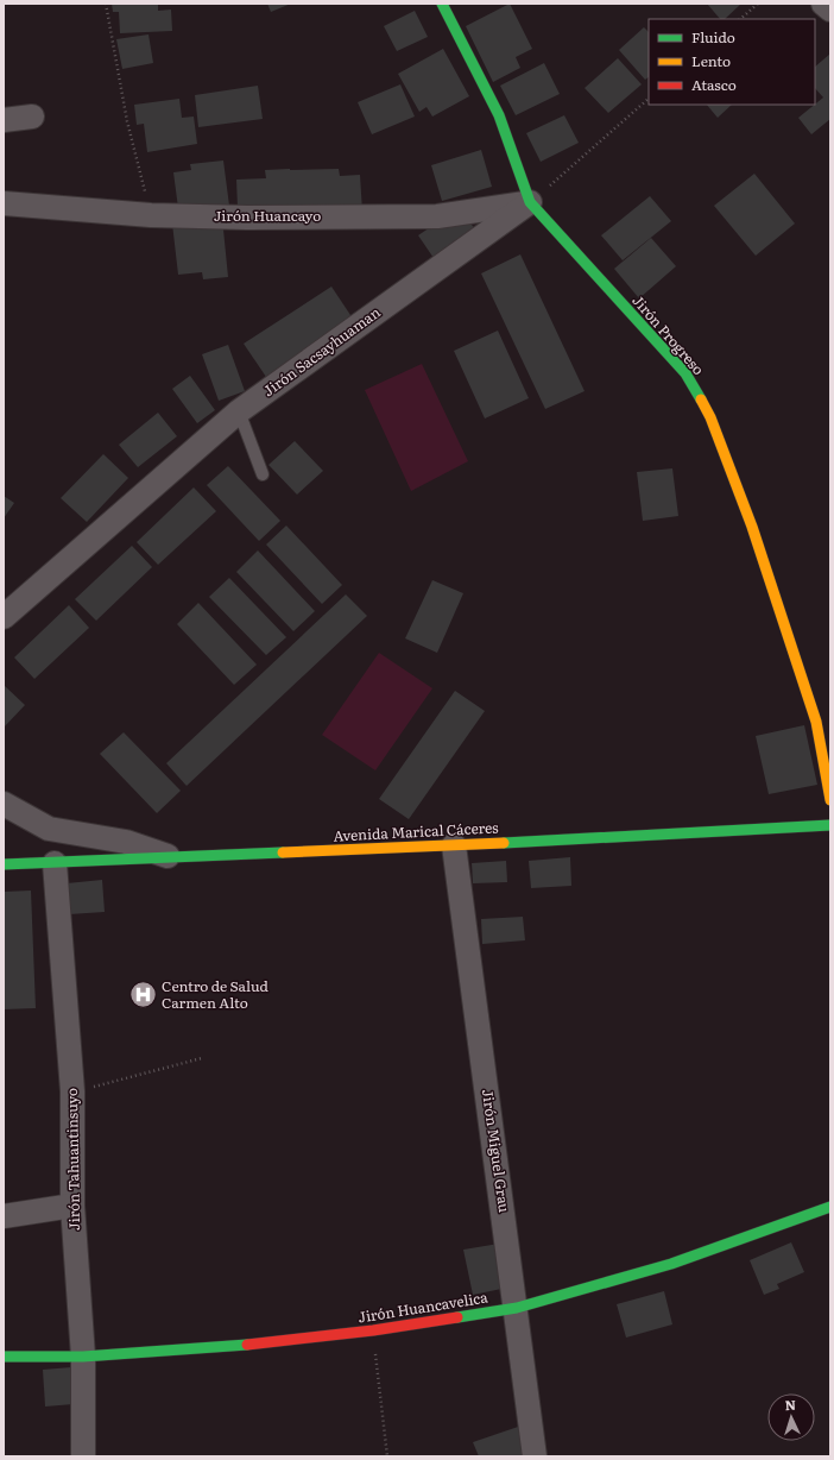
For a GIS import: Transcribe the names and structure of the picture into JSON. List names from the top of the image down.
{
  "streets": {
    "street": [
      "Jirón Huancayo",
      "Jirón Progreso",
      "Jirón Sacsayhuaman",
      "Avenida Marical Cáceres",
      "Jirón Miguel Grau",
      "Jirón Tahuantinsuyo",
      "Jirón Huancavelica"
    ]
  },
  "crossings": [
    ["Jirón Huancayo", "Jirón Progreso"],
    ["Jirón Huancayo", "Jirón Sacsayhuaman"],
    ["Jirón Progreso", "Jirón Sacsayhuaman"],
    ["Avenida Marical Cáceres", "Jirón Miguel Grau"],
    ["Avenida Marical Cáceres", "Jirón Tahuantinsuyo"],
    ["Jirón Miguel Grau", "Jirón Huancavelica"],
    ["Jirón Tahuantinsuyo", "Jirón Huancavelica"]
  ],
  "places": {
    "hospital": ["Centro de Salud Carmen Alto"]
  },
  "legend": ["Fluido", "Lento", "Atasco"],
  "north": "top"
}
